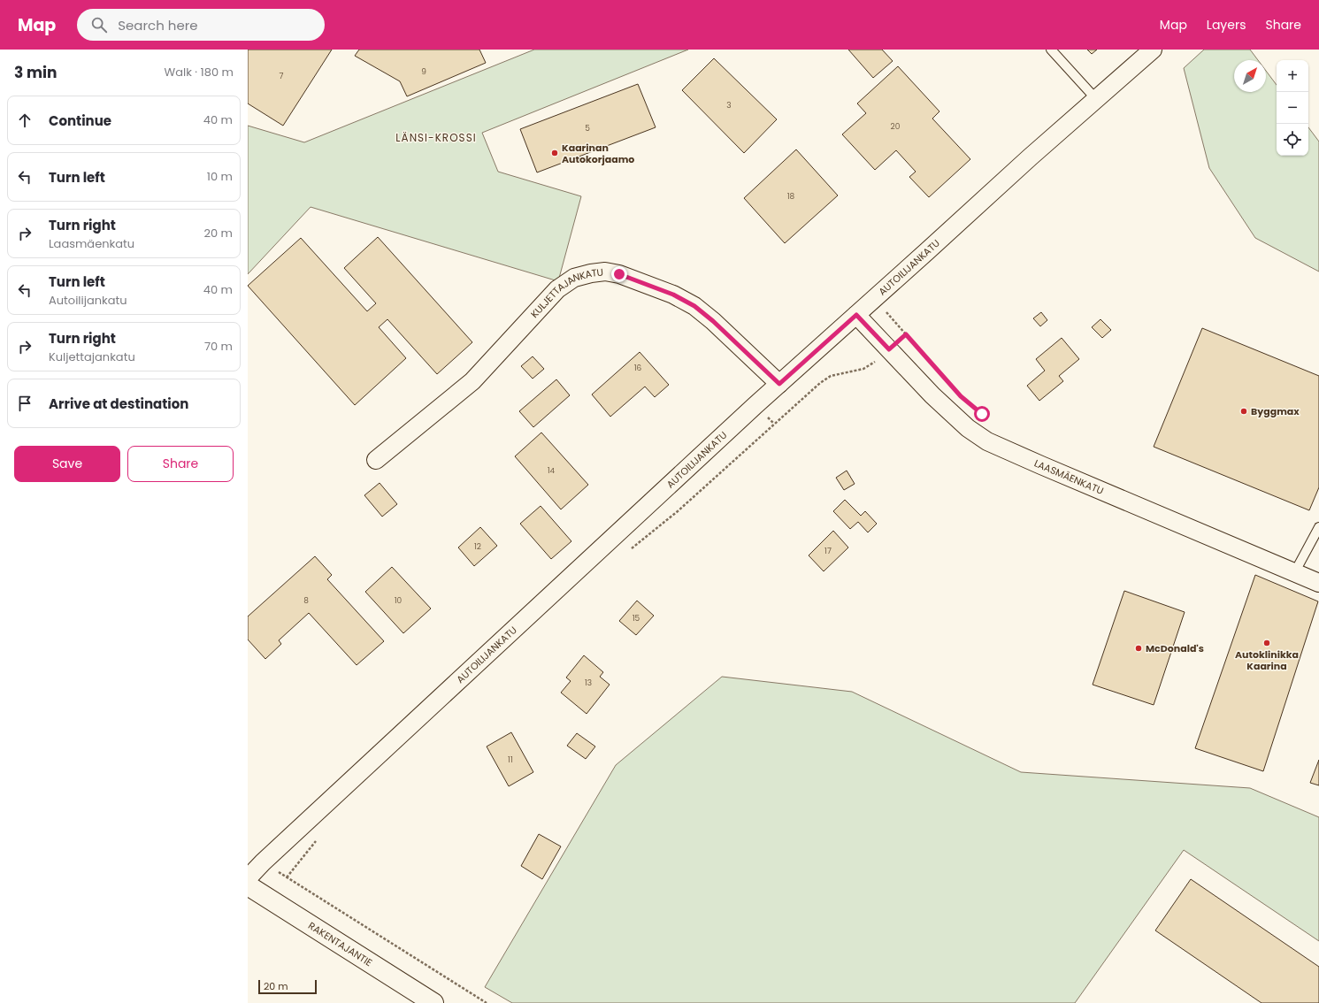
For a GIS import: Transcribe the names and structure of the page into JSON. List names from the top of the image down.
{
  "streets": {
    "street": [
      "AUTOILIJANKATU",
      "KULJETTAJANKATU",
      "LAASMÄENKATU",
      "RAKENTAJANTIE"
    ]
  },
  "crossings": [
    ["AUTOILIJANKATU", "KULJETTAJANKATU"],
    ["AUTOILIJANKATU", "LAASMÄENKATU"]
  ],
  "districts": ["LÄNSI-KROSSI"],
  "places": [
    "Kaarinan Autokorjaamo",
    "Byggmax",
    "Autoklinikka Kaarina",
    "McDonald's"
  ],
  "house_numbers": [
    "9",
    "7",
    "3",
    "20",
    "5",
    "18",
    "16",
    "14",
    "12",
    "17",
    "8",
    "10",
    "15",
    "13",
    "11"
  ],
  "scale_bar": "20 m",
  "north": "top right",
  "page": {
    "header": "Map",
    "search": "Search here",
    "nav": ["Map", "Layers", "Share"],
    "heading": ["3 min", "Walk · 180 m"],
    "map_buttons": ["+", "−"],
    "list": [
      ["Continue", "40 m"],
      ["Turn left", "10 m"],
      ["Turn right", "Laasmäenkatu", "20 m"],
      ["Turn left", "Autoilijankatu", "40 m"],
      ["Turn right", "Kuljettajankatu", "70 m"],
      "Arrive at destination"
    ],
    "buttons": ["Save", "Share"],
    "scale": "20 m"
  }
}
